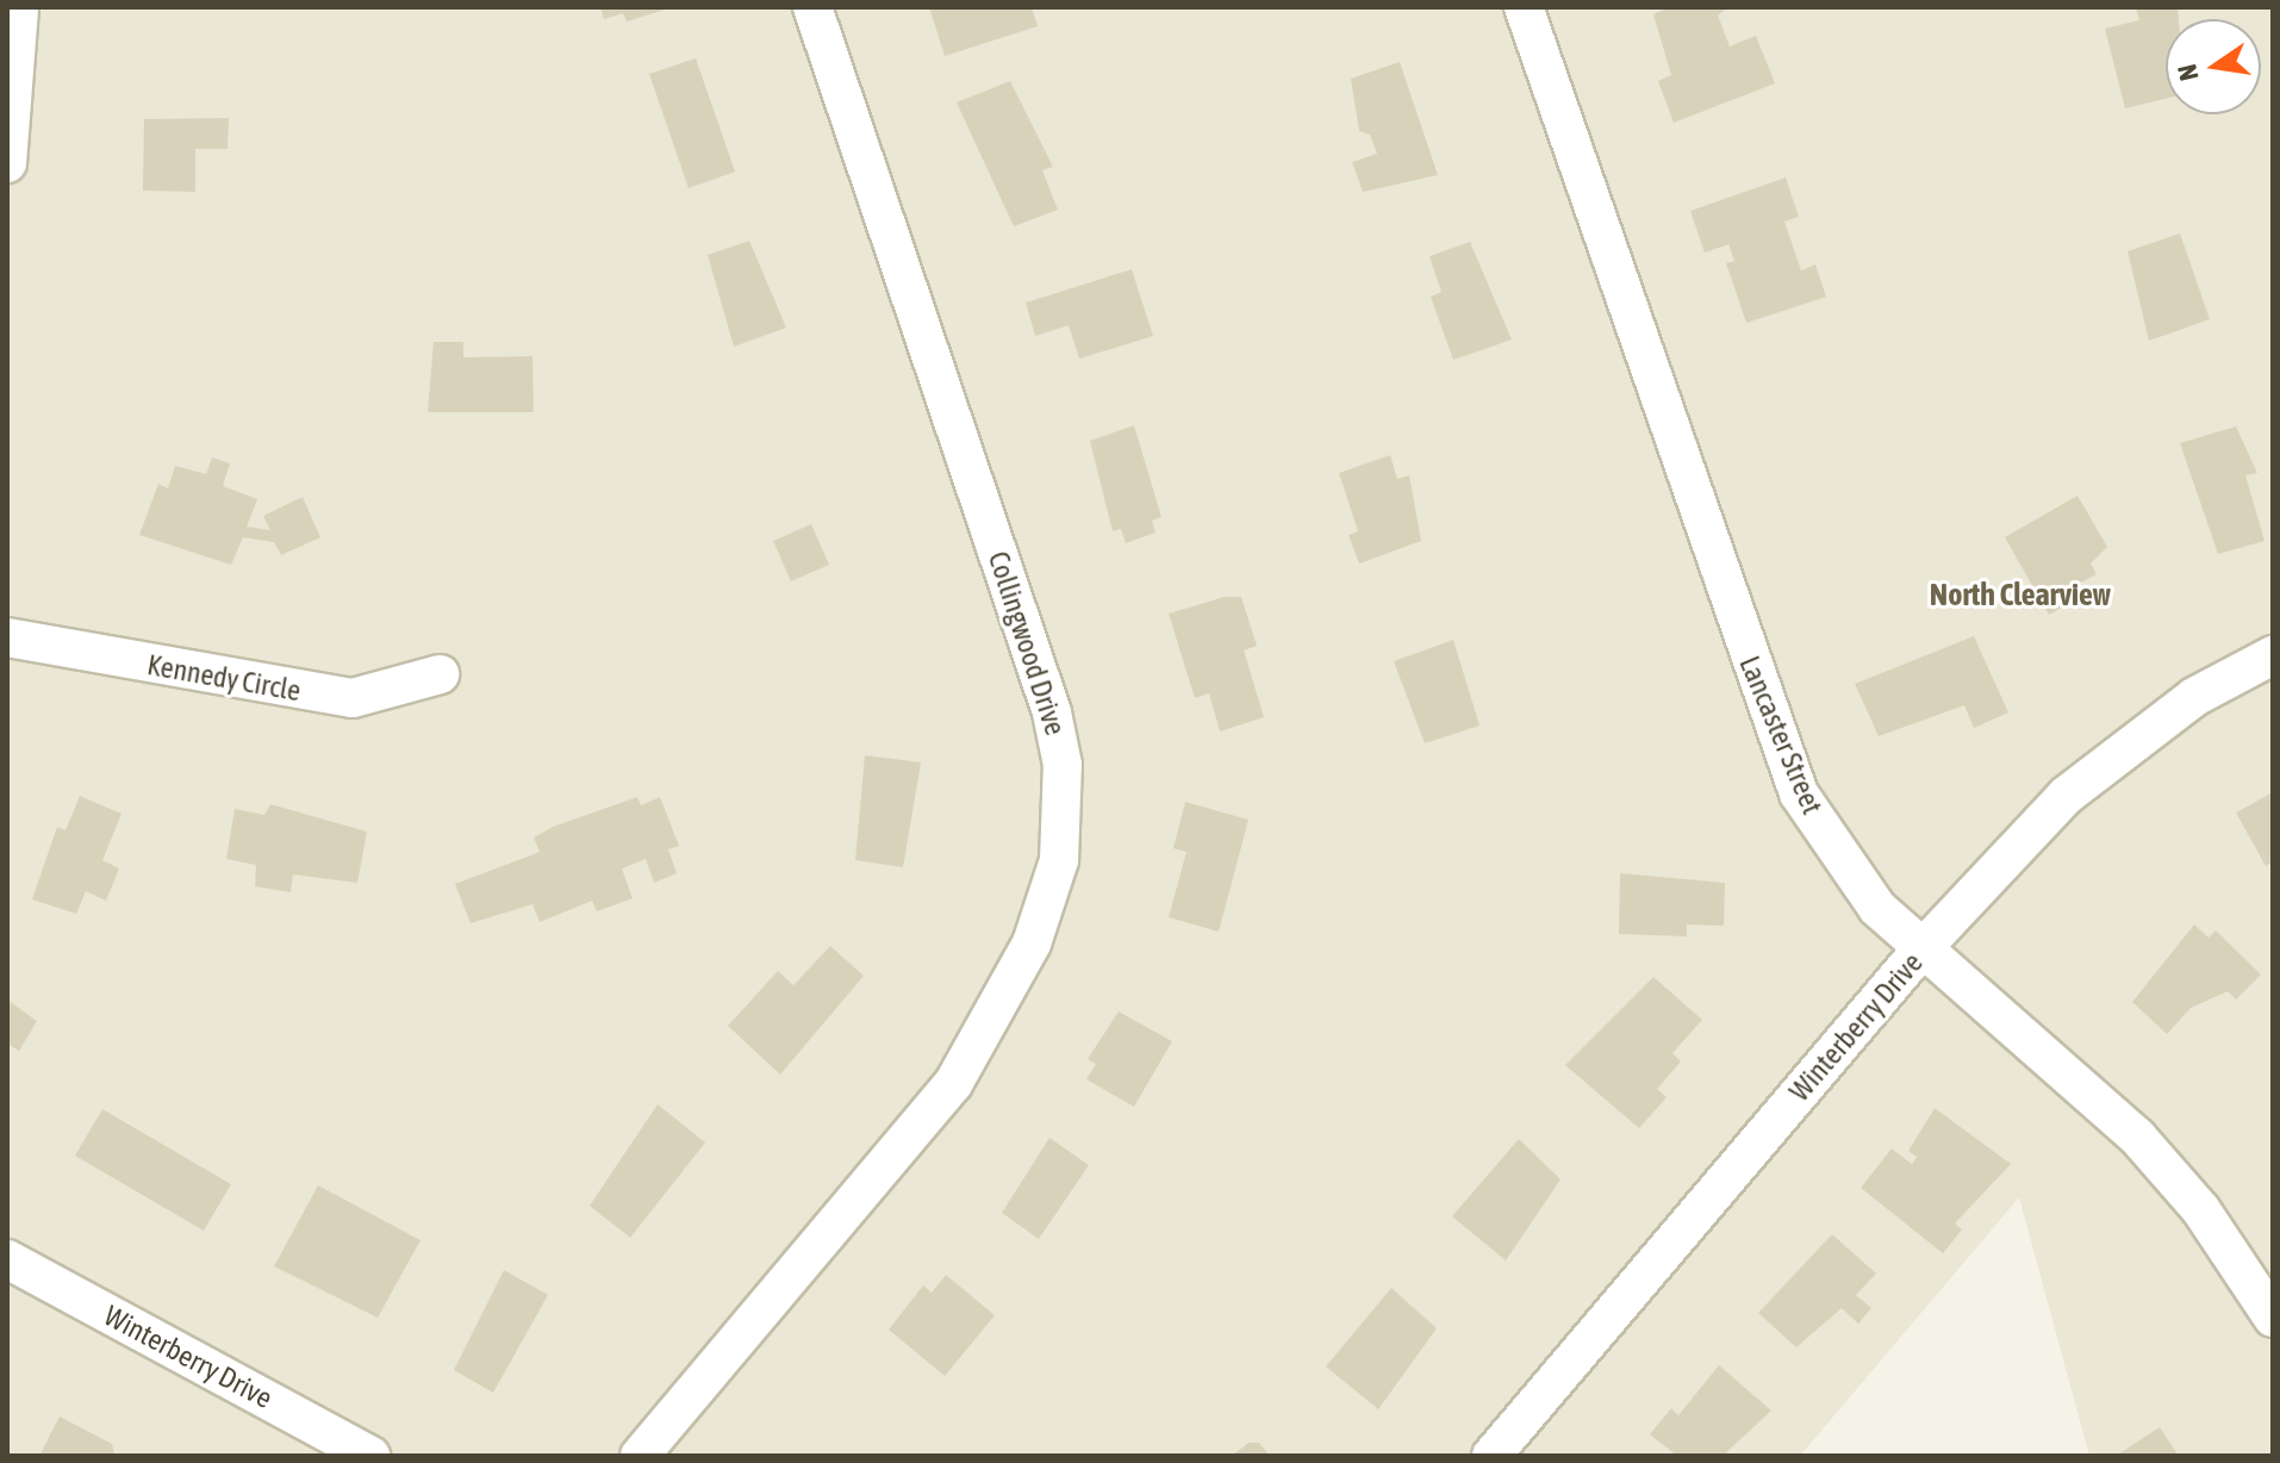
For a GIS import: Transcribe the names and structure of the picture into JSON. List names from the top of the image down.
{
  "streets": {
    "street": [
      "Collingwood Drive",
      "Kennedy Circle",
      "Lancaster Street",
      "Winterberry Drive"
    ]
  },
  "crossings": [
    ["Lancaster Street", "Winterberry Drive"]
  ],
  "districts": ["North Clearview"],
  "north": "left"
}
